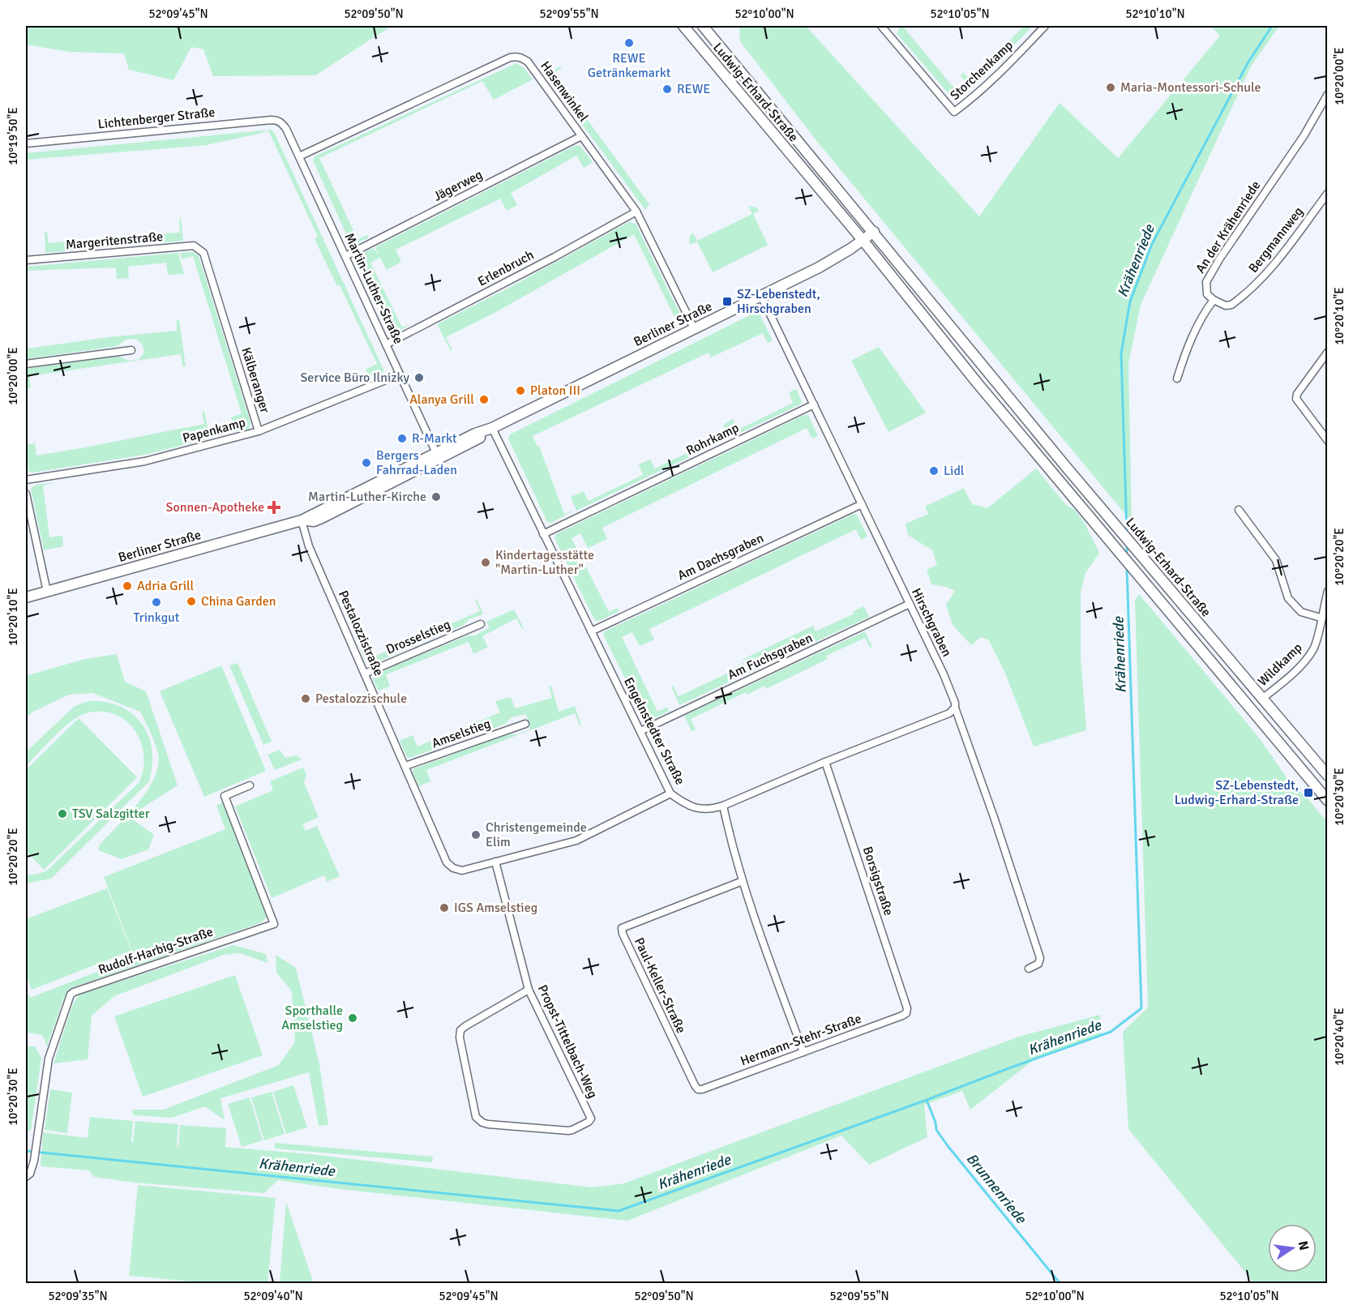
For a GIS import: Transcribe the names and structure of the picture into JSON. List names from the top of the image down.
{
  "streets": {
    "main road": ["Ludwig-Erhard-Straße", "Berliner Straße"],
    "street": [
      "Storchenkamp",
      "Hasenwinkel",
      "Lichtenberger Straße",
      "Jägerweg",
      "An der Krähenriede",
      "Bergmannweg",
      "Margeritenstraße",
      "Erlenbruch",
      "Martin-Luther-Straße",
      "Kälberanger",
      "Papenkamp",
      "Rohrkamp",
      "Am Dachsgraben",
      "Hirschgraben",
      "Pestalozzistraße",
      "Drosselstieg",
      "Am Fuchsgraben",
      "Wildkamp",
      "Engelnstedter Straße",
      "Amselstieg",
      "Borsigstraße",
      "Rudolf-Harbig-Straße",
      "Paul-Keller-Straße",
      "Hermann-Stehr-Straße",
      "Propst-Tittelbach-Weg"
    ]
  },
  "crossings": [
    ["Hasenwinkel", "Jägerweg"],
    ["Hasenwinkel", "Erlenbruch"],
    ["Hasenwinkel", "Martin-Luther-Straße"],
    ["Hasenwinkel", "Berliner Straße"],
    ["Ludwig-Erhard-Straße", "Berliner Straße"],
    ["Ludwig-Erhard-Straße", "Wildkamp"],
    ["Lichtenberger Straße", "Martin-Luther-Straße"],
    ["Jägerweg", "Martin-Luther-Straße"],
    ["An der Krähenriede", "Bergmannweg"],
    ["Margeritenstraße", "Kälberanger"],
    ["Erlenbruch", "Martin-Luther-Straße"],
    ["Martin-Luther-Straße", "Berliner Straße"],
    ["Martin-Luther-Straße", "Papenkamp"],
    ["Berliner Straße", "Hirschgraben"],
    ["Berliner Straße", "Pestalozzistraße"],
    ["Berliner Straße", "Engelnstedter Straße"],
    ["Kälberanger", "Papenkamp"],
    ["Rohrkamp", "Hirschgraben"],
    ["Rohrkamp", "Engelnstedter Straße"],
    ["Am Dachsgraben", "Hirschgraben"],
    ["Am Dachsgraben", "Engelnstedter Straße"],
    ["Hirschgraben", "Am Fuchsgraben"],
    ["Hirschgraben", "Engelnstedter Straße"],
    ["Pestalozzistraße", "Drosselstieg"],
    ["Pestalozzistraße", "Amselstieg"],
    ["Pestalozzistraße", "Propst-Tittelbach-Weg"],
    ["Am Fuchsgraben", "Engelnstedter Straße"],
    ["Engelnstedter Straße", "Borsigstraße"],
    ["Borsigstraße", "Hermann-Stehr-Straße"],
    ["Paul-Keller-Straße", "Hermann-Stehr-Straße"]
  ],
  "water": ["Krähenriede", "Brunnenriede"],
  "places": {
    "other": [
      "REWE Getränkemarkt",
      "Maria-Montessori-Schule",
      "REWE",
      "Service Büro Ilnizky",
      "Platon III",
      "Alanya Grill",
      "R-Markt",
      "Bergers Fahrrad-Laden",
      "Lidl",
      "Martin-Luther-Kirche",
      "Kindertagesstätte \"Martin-Luther\"",
      "Adria Grill",
      "China Garden",
      "Trinkgut",
      "Pestalozzischule",
      "TSV Salzgitter",
      "Christengemeinde Elim",
      "IGS Amselstieg",
      "Sporthalle Amselstieg"
    ],
    "transit": ["SZ-Lebenstedt, Hirschgraben", "SZ-Lebenstedt, Ludwig-Erhard-Straße"],
    "health": ["Sonnen-Apotheke"]
  },
  "north": "right",
  "coordinates": [
    "52°09'45\"N",
    "52°09'50\"N",
    "52°09'55\"N",
    "52°10'00\"N",
    "52°10'05\"N",
    "52°10'10\"N",
    "10°20'00\"E",
    "10°19'50\"E",
    "10°20'10\"E",
    "10°20'20\"E",
    "10°20'30\"E",
    "10°20'40\"E",
    "52°09'35\"N",
    "52°09'40\"N"
  ]
}
